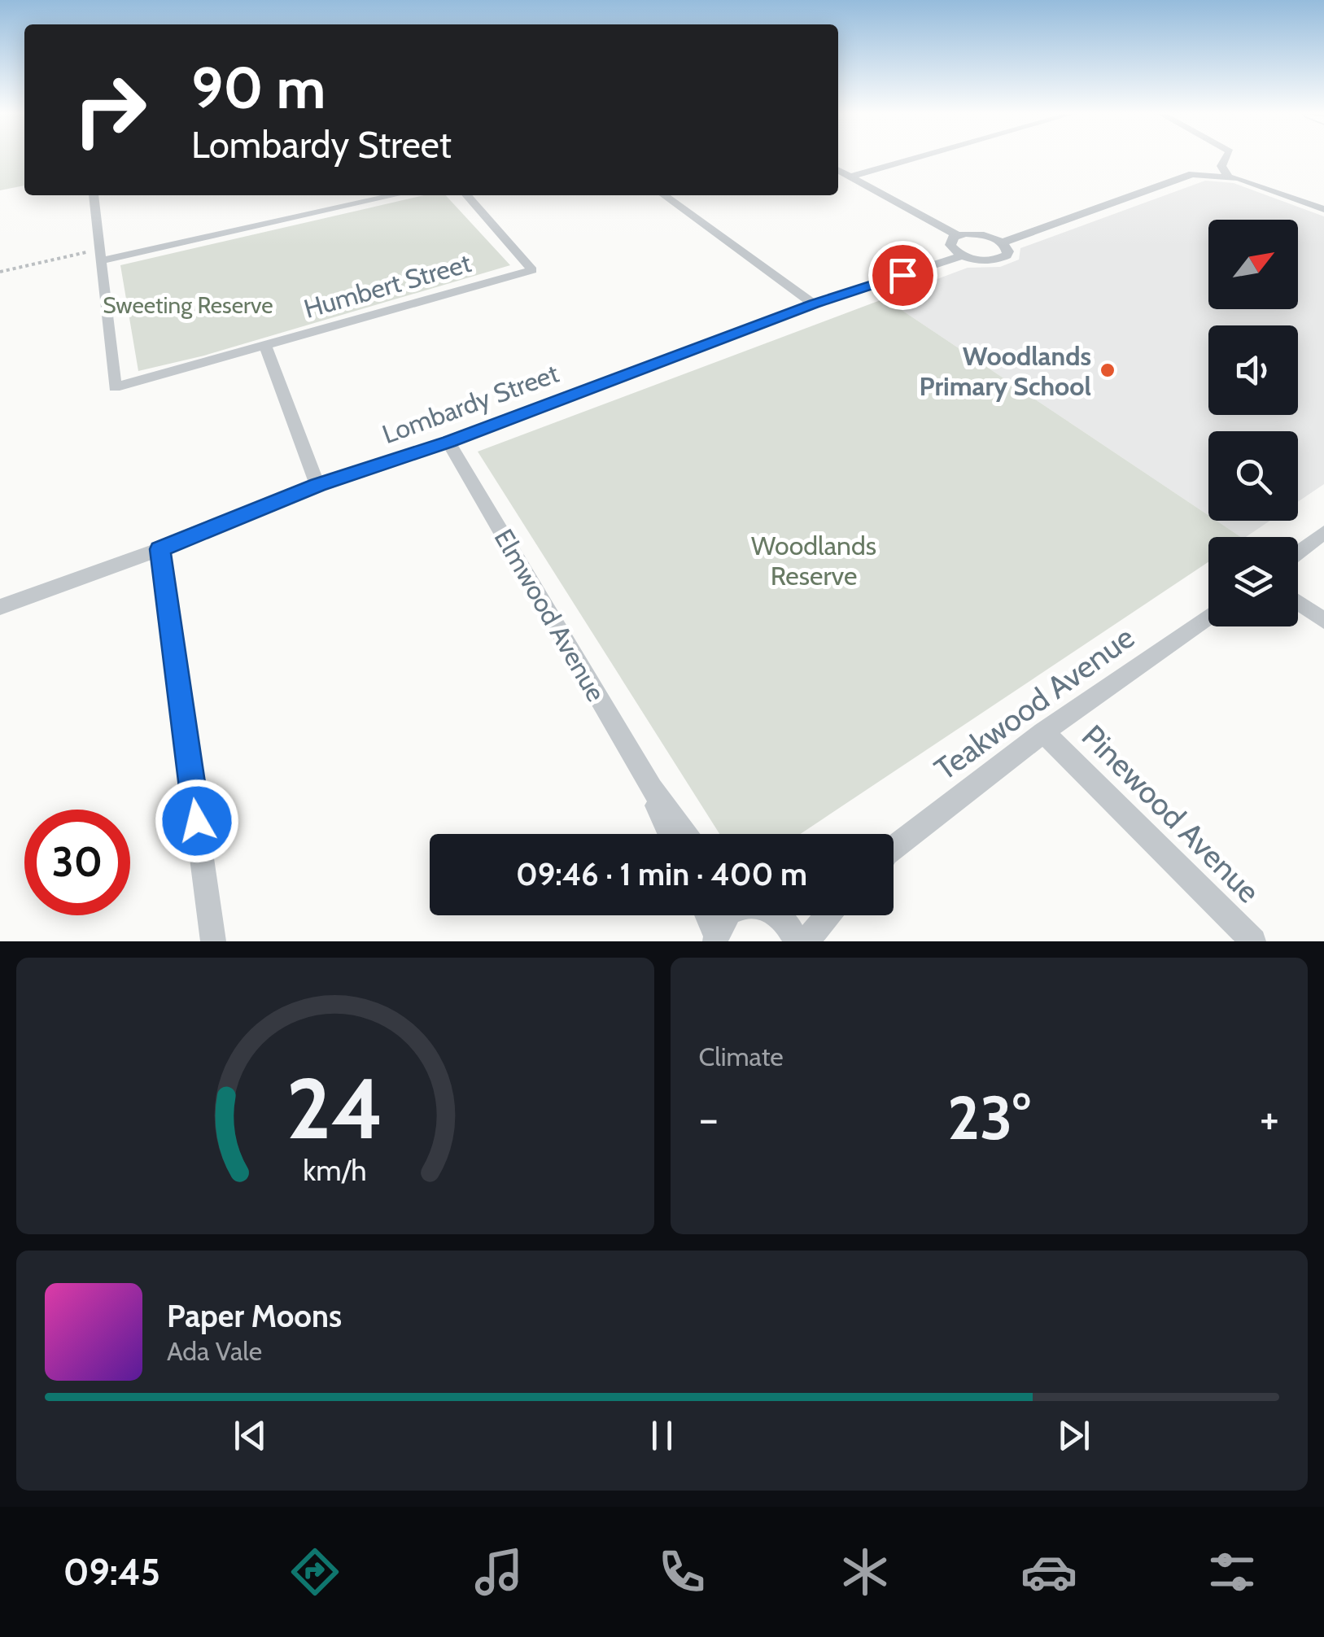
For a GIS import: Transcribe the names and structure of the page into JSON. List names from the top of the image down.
{
  "streets": {
    "street": [
      "Humbert Street",
      "Lombardy Street",
      "Elmwood Avenue",
      "Teakwood Avenue",
      "Pinewood Avenue"
    ]
  },
  "crossings": [
    ["Lombardy Street", "Elmwood Avenue"],
    ["Teakwood Avenue", "Pinewood Avenue"]
  ],
  "parks": ["Sweeting Reserve", "Woodlands Reserve"],
  "places": ["Woodlands Primary School"],
  "north": "top right",
  "page": {
    "turn": ["90 m", "Lombardy Street"],
    "limit": "30",
    "trip": "09:46 · 1 min · 400 m",
    "tile": "Climate",
    "heat": ["−", "23°", "+"],
    "song": ["Paper Moons", "Ada Vale"],
    "tabs": "09:45",
    "gauge": ["24", "km/h"]
  }
}
